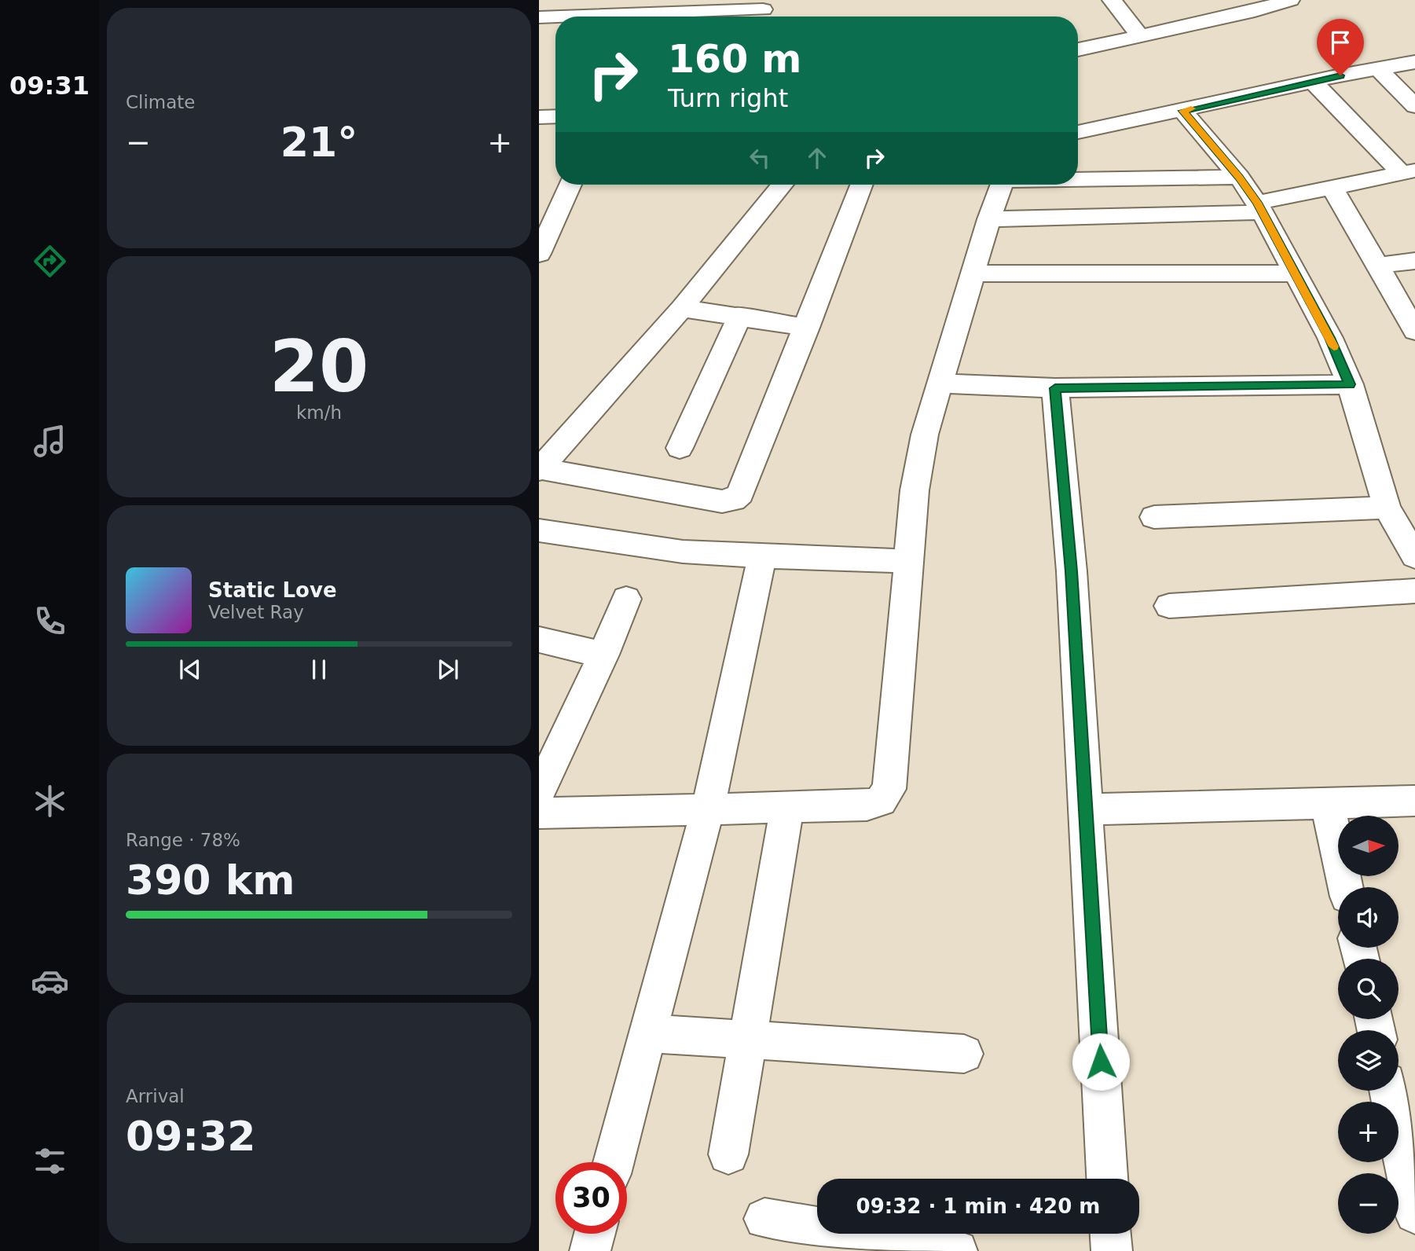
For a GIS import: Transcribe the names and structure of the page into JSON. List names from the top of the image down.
{
  "north": "right",
  "page": {
    "tabs": "09:31",
    "tile": [
      "Climate",
      ["20", "km/h"],
      ["Range · 78%", "390 km"],
      ["Arrival", "09:32"]
    ],
    "turn": ["160 m", "Turn right"],
    "heat": ["−", "21°", "+"],
    "song": ["Static Love", "Velvet Ray"],
    "map_buttons": ["+", "−"],
    "limit": "30",
    "trip": "09:32 · 1 min · 420 m"
  }
}
